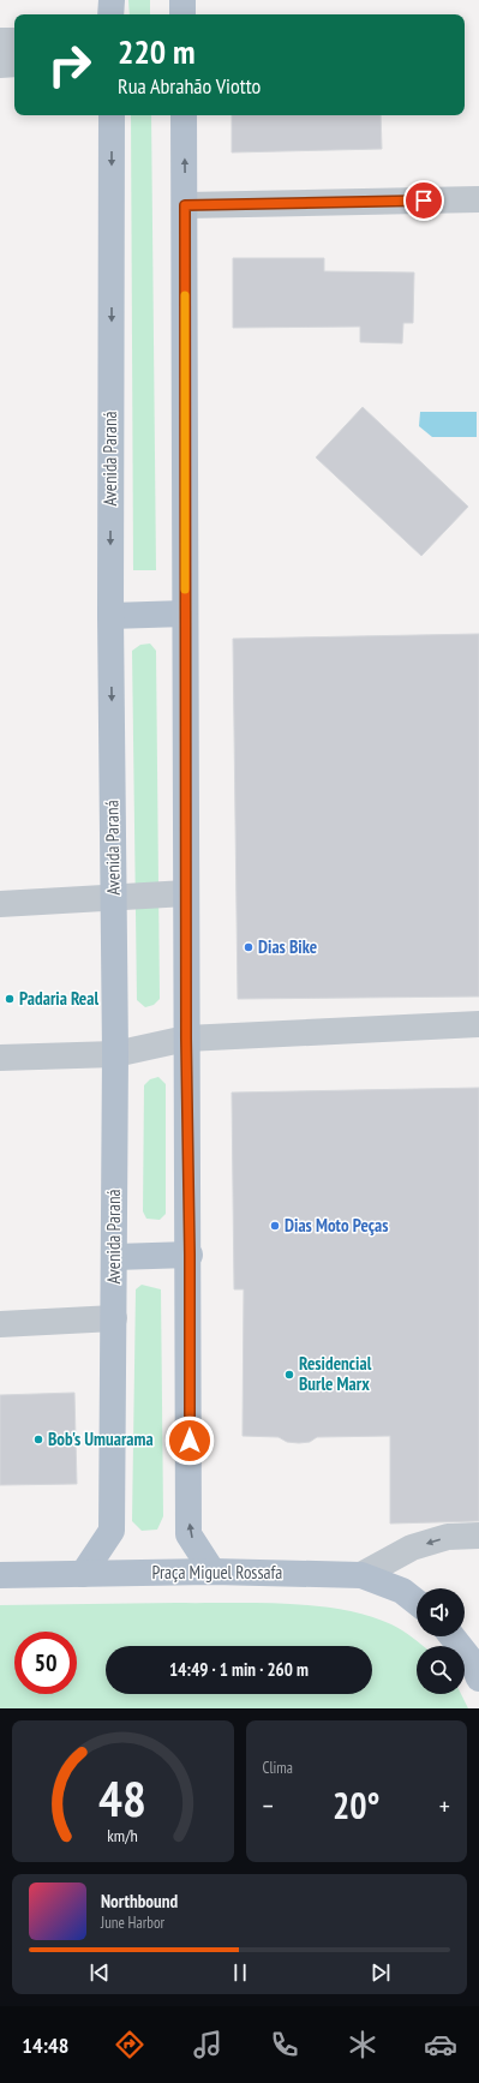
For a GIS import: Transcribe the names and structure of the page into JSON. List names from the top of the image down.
{
  "streets": {
    "main road": ["Avenida Paraná", "Praça Miguel Rossafa"]
  },
  "crossings": [
    ["Avenida Paraná", "Praça Miguel Rossafa"]
  ],
  "places": [
    "Dias Bike",
    "Padaria Real",
    "Dias Moto Peças",
    "Residencial Burle Marx",
    "Bob's Umuarama"
  ],
  "page": {
    "turn": ["220 m", "Rua Abrahão Viotto"],
    "limit": "50",
    "trip": "14:49 · 1 min · 260 m",
    "tile": "Clima",
    "heat": ["−", "20°", "+"],
    "song": ["Northbound", "June Harbor"],
    "tabs": "14:48",
    "gauge": ["48", "km/h"]
  }
}
